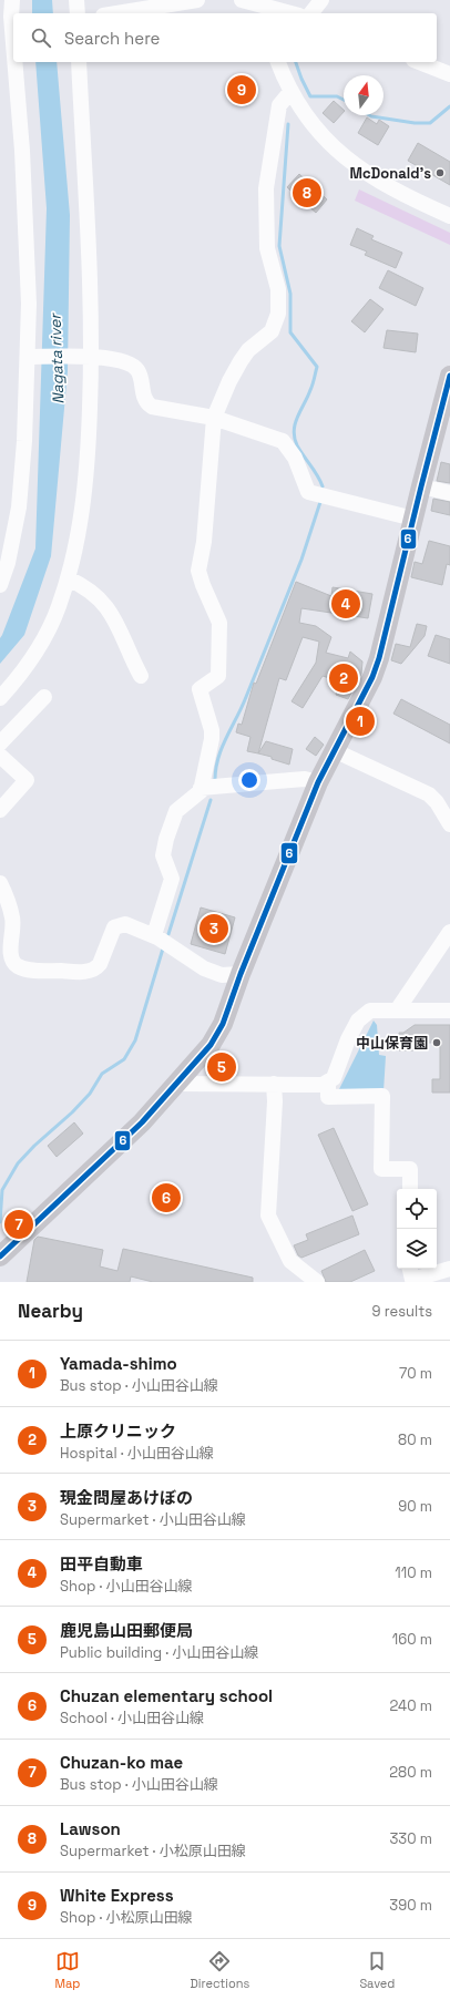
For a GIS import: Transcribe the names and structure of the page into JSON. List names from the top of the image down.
{
  "water": ["Nagata river"],
  "places": ["McDonald's", "中山保育園"],
  "lines": ["transit line 6"],
  "north": "top",
  "page": {
    "search": "Search here",
    "pins": [
      "9",
      "8",
      "4",
      "2",
      "1",
      "3",
      "5",
      "6",
      "7"
    ],
    "heading": ["Nearby", "9 results"],
    "list": [
      {
        "mark": "1",
        "name": "Yamada-shimo",
        "note": "Bus stop · 小山田谷山線",
        "value": "70 m"
      },
      {
        "mark": "2",
        "name": "上原クリニック",
        "note": "Hospital · 小山田谷山線",
        "value": "80 m"
      },
      {
        "mark": "3",
        "name": "現金問屋あけぼの",
        "note": "Supermarket · 小山田谷山線",
        "value": "90 m"
      },
      {
        "mark": "4",
        "name": "田平自動車",
        "note": "Shop · 小山田谷山線",
        "value": "110 m"
      },
      {
        "mark": "5",
        "name": "鹿児島山田郵便局",
        "note": "Public building · 小山田谷山線",
        "value": "160 m"
      },
      {
        "mark": "6",
        "name": "Chuzan elementary school",
        "note": "School · 小山田谷山線",
        "value": "240 m"
      },
      {
        "mark": "7",
        "name": "Chuzan-ko mae",
        "note": "Bus stop · 小山田谷山線",
        "value": "280 m"
      },
      {
        "mark": "8",
        "name": "Lawson",
        "note": "Supermarket · 小松原山田線",
        "value": "330 m"
      },
      {
        "mark": "9",
        "name": "White Express",
        "note": "Shop · 小松原山田線",
        "value": "390 m"
      }
    ],
    "nav": ["Map", "Directions", "Saved"]
  }
}
